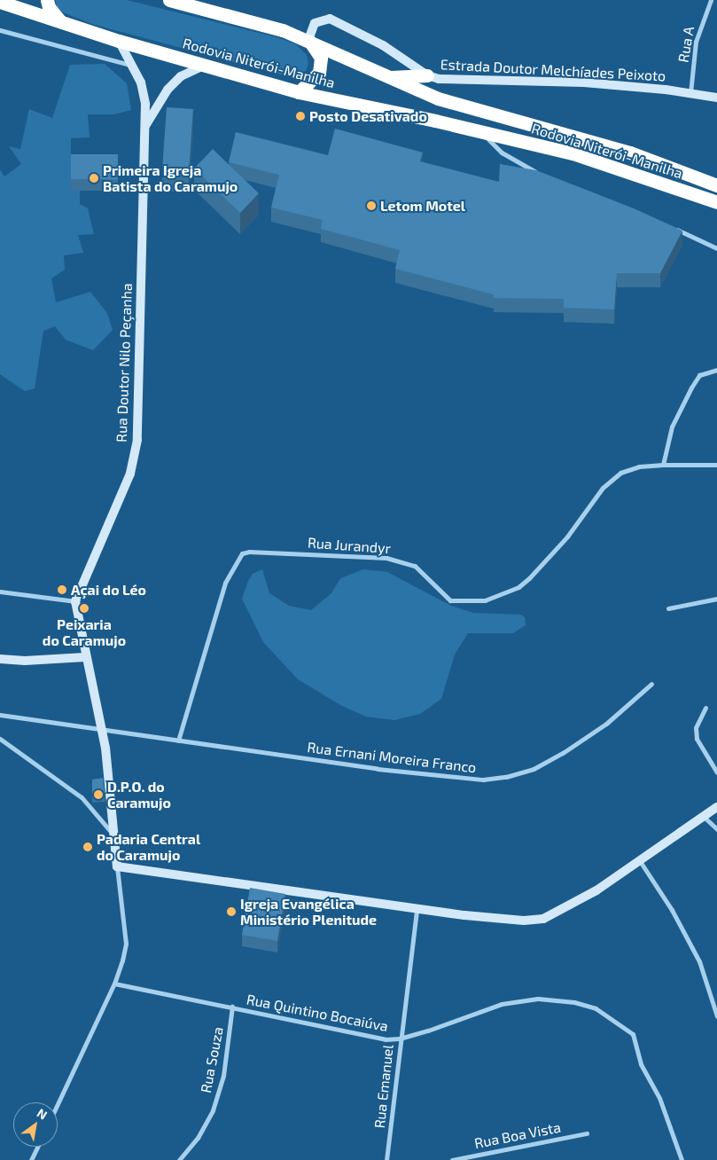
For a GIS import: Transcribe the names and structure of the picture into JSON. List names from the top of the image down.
{
  "streets": {
    "highway": ["Rodovia Niterói-Manilha"],
    "street": [
      "Rua A",
      "Estrada Doutor Melchíades Peixoto",
      "Rua Doutor Nilo Peçanha",
      "Rua Jurandyr",
      "Rua Ernani Moreira Franco",
      "Rua Quintino Bocaiúva",
      "Rua Souza",
      "Rua Emanuel",
      "Rua Boa Vista"
    ]
  },
  "crossings": [
    ["Rua A", "Estrada Doutor Melchíades Peixoto"],
    ["Rodovia Niterói-Manilha", "Estrada Doutor Melchíades Peixoto"],
    ["Rodovia Niterói-Manilha", "Rua Doutor Nilo Peçanha"],
    ["Rua Jurandyr", "Rua Ernani Moreira Franco"],
    ["Rua Quintino Bocaiúva", "Rua Souza"],
    ["Rua Quintino Bocaiúva", "Rua Emanuel"]
  ],
  "places": [
    "Posto Desativado",
    "Primeira Igreja Batista do Caramujo",
    "Letom Motel",
    "Açai do Léo",
    "Peixaria do Caramujo",
    "D.P.O. do Caramujo",
    "Padaria Central do Caramujo",
    "Igreja Evangélica Ministério Plenitude"
  ],
  "north": "top right"
}
